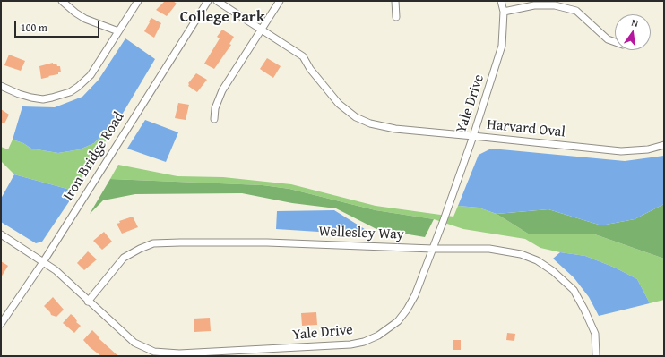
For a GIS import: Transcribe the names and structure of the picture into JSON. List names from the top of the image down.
{
  "streets": {
    "street": [
      "Yale Drive",
      "Harvard Oval",
      "Iron Bridge Road",
      "Wellesley Way"
    ]
  },
  "crossings": [
    ["Yale Drive", "Harvard Oval"],
    ["Yale Drive", "Iron Bridge Road"],
    ["Yale Drive", "Wellesley Way"]
  ],
  "districts": ["College Park"],
  "scale_bar": "100 m",
  "north": "top"
}
